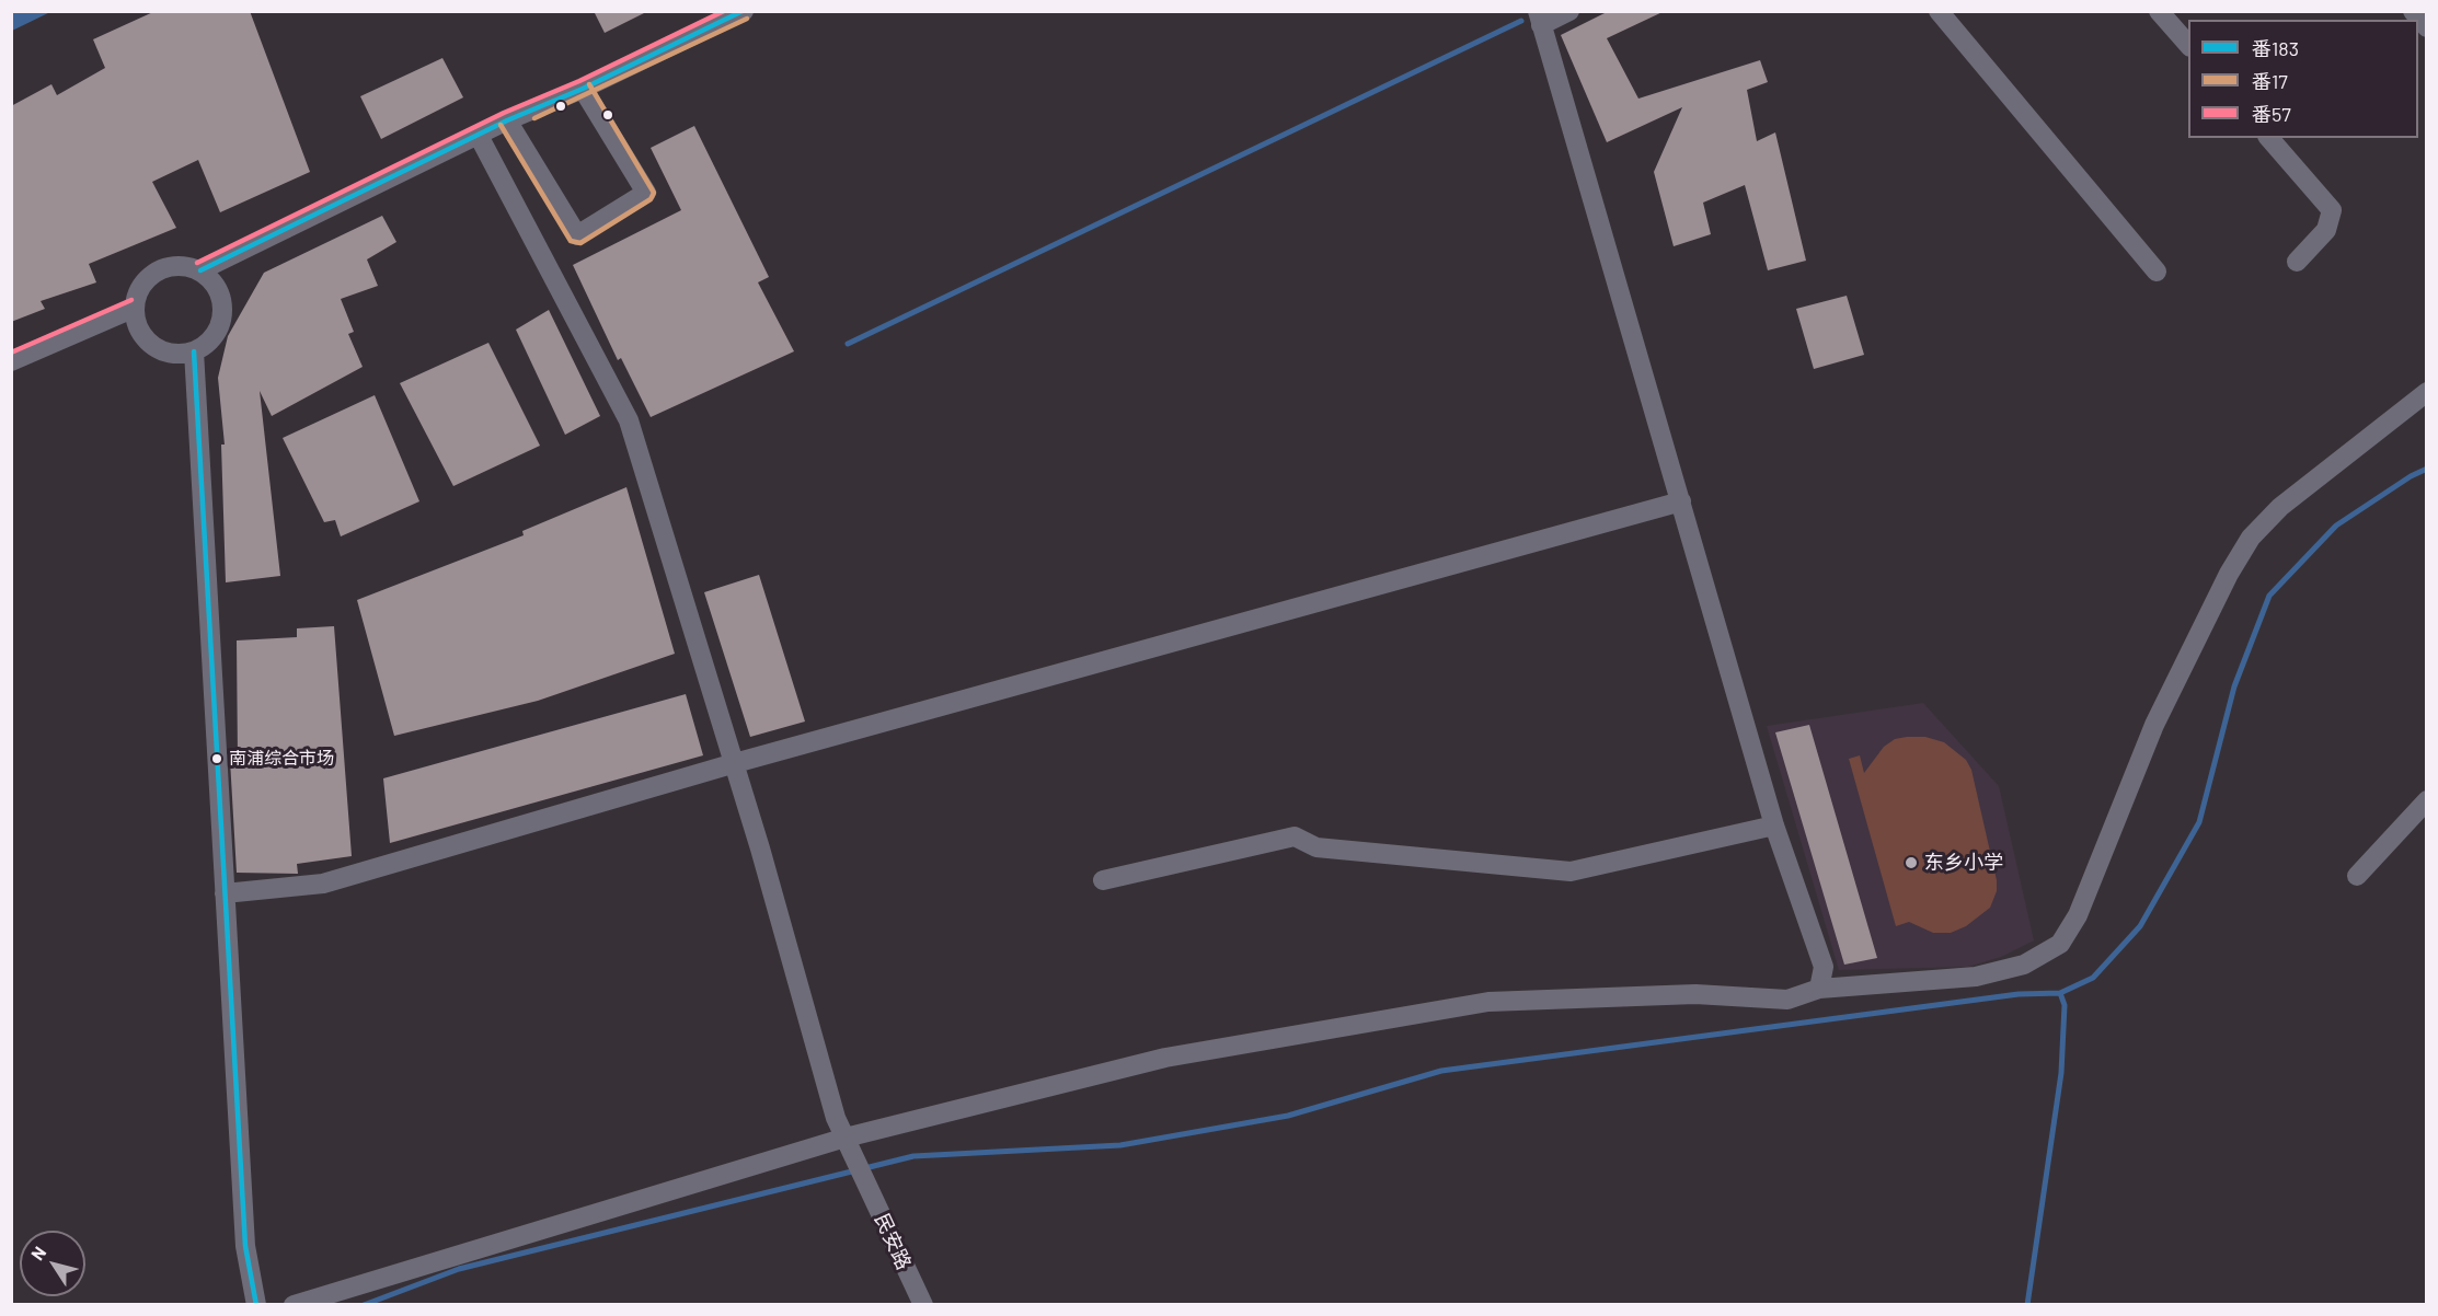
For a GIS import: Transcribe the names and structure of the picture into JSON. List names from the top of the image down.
{
  "streets": {
    "street": ["民安路"]
  },
  "places": ["南浦综合市场", "东乡小学"],
  "lines": ["transit line 番183", "transit line 番57", "transit line 番17"],
  "legend": ["番183", "番17", "番57"],
  "north": "top left"
}
